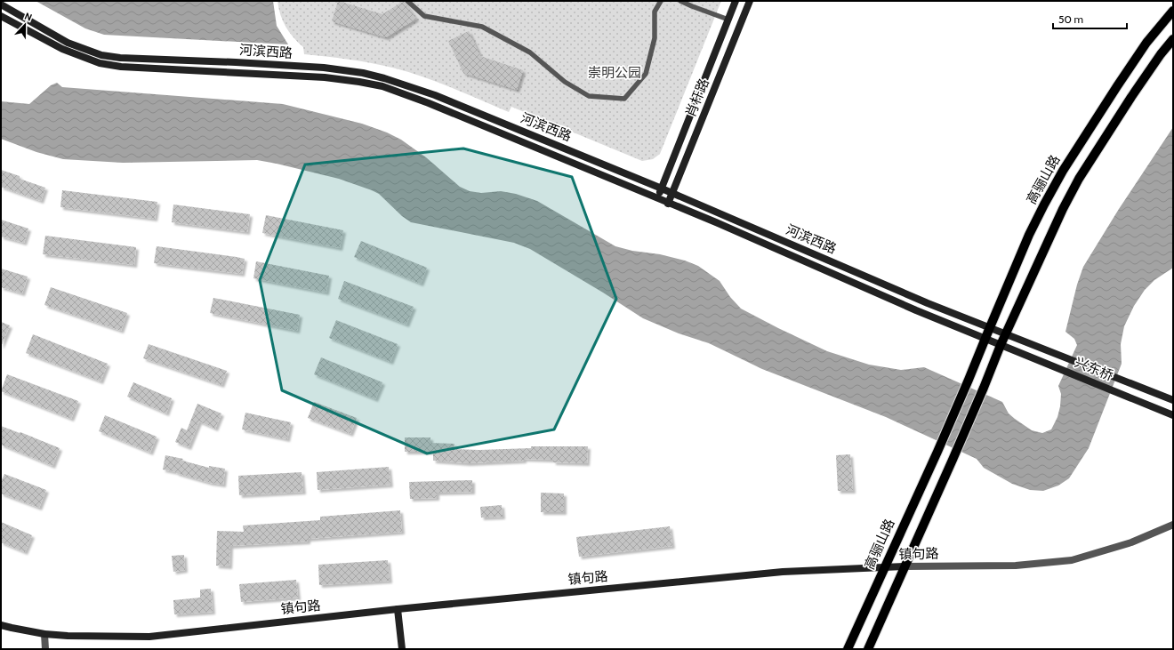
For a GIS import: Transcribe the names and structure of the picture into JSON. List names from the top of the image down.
{
  "streets": {
    "main road": ["高骊山路"],
    "street": [
      "河滨西路",
      "肖杆路",
      "兴东桥",
      "镇句路"
    ]
  },
  "crossings": [
    ["河滨西路", "肖杆路"],
    ["河滨西路", "高骊山路"],
    ["河滨西路", "兴东桥"],
    ["高骊山路", "镇句路"]
  ],
  "parks": ["崇明公园"],
  "scale_bar": "50 m",
  "north": "top"
}
